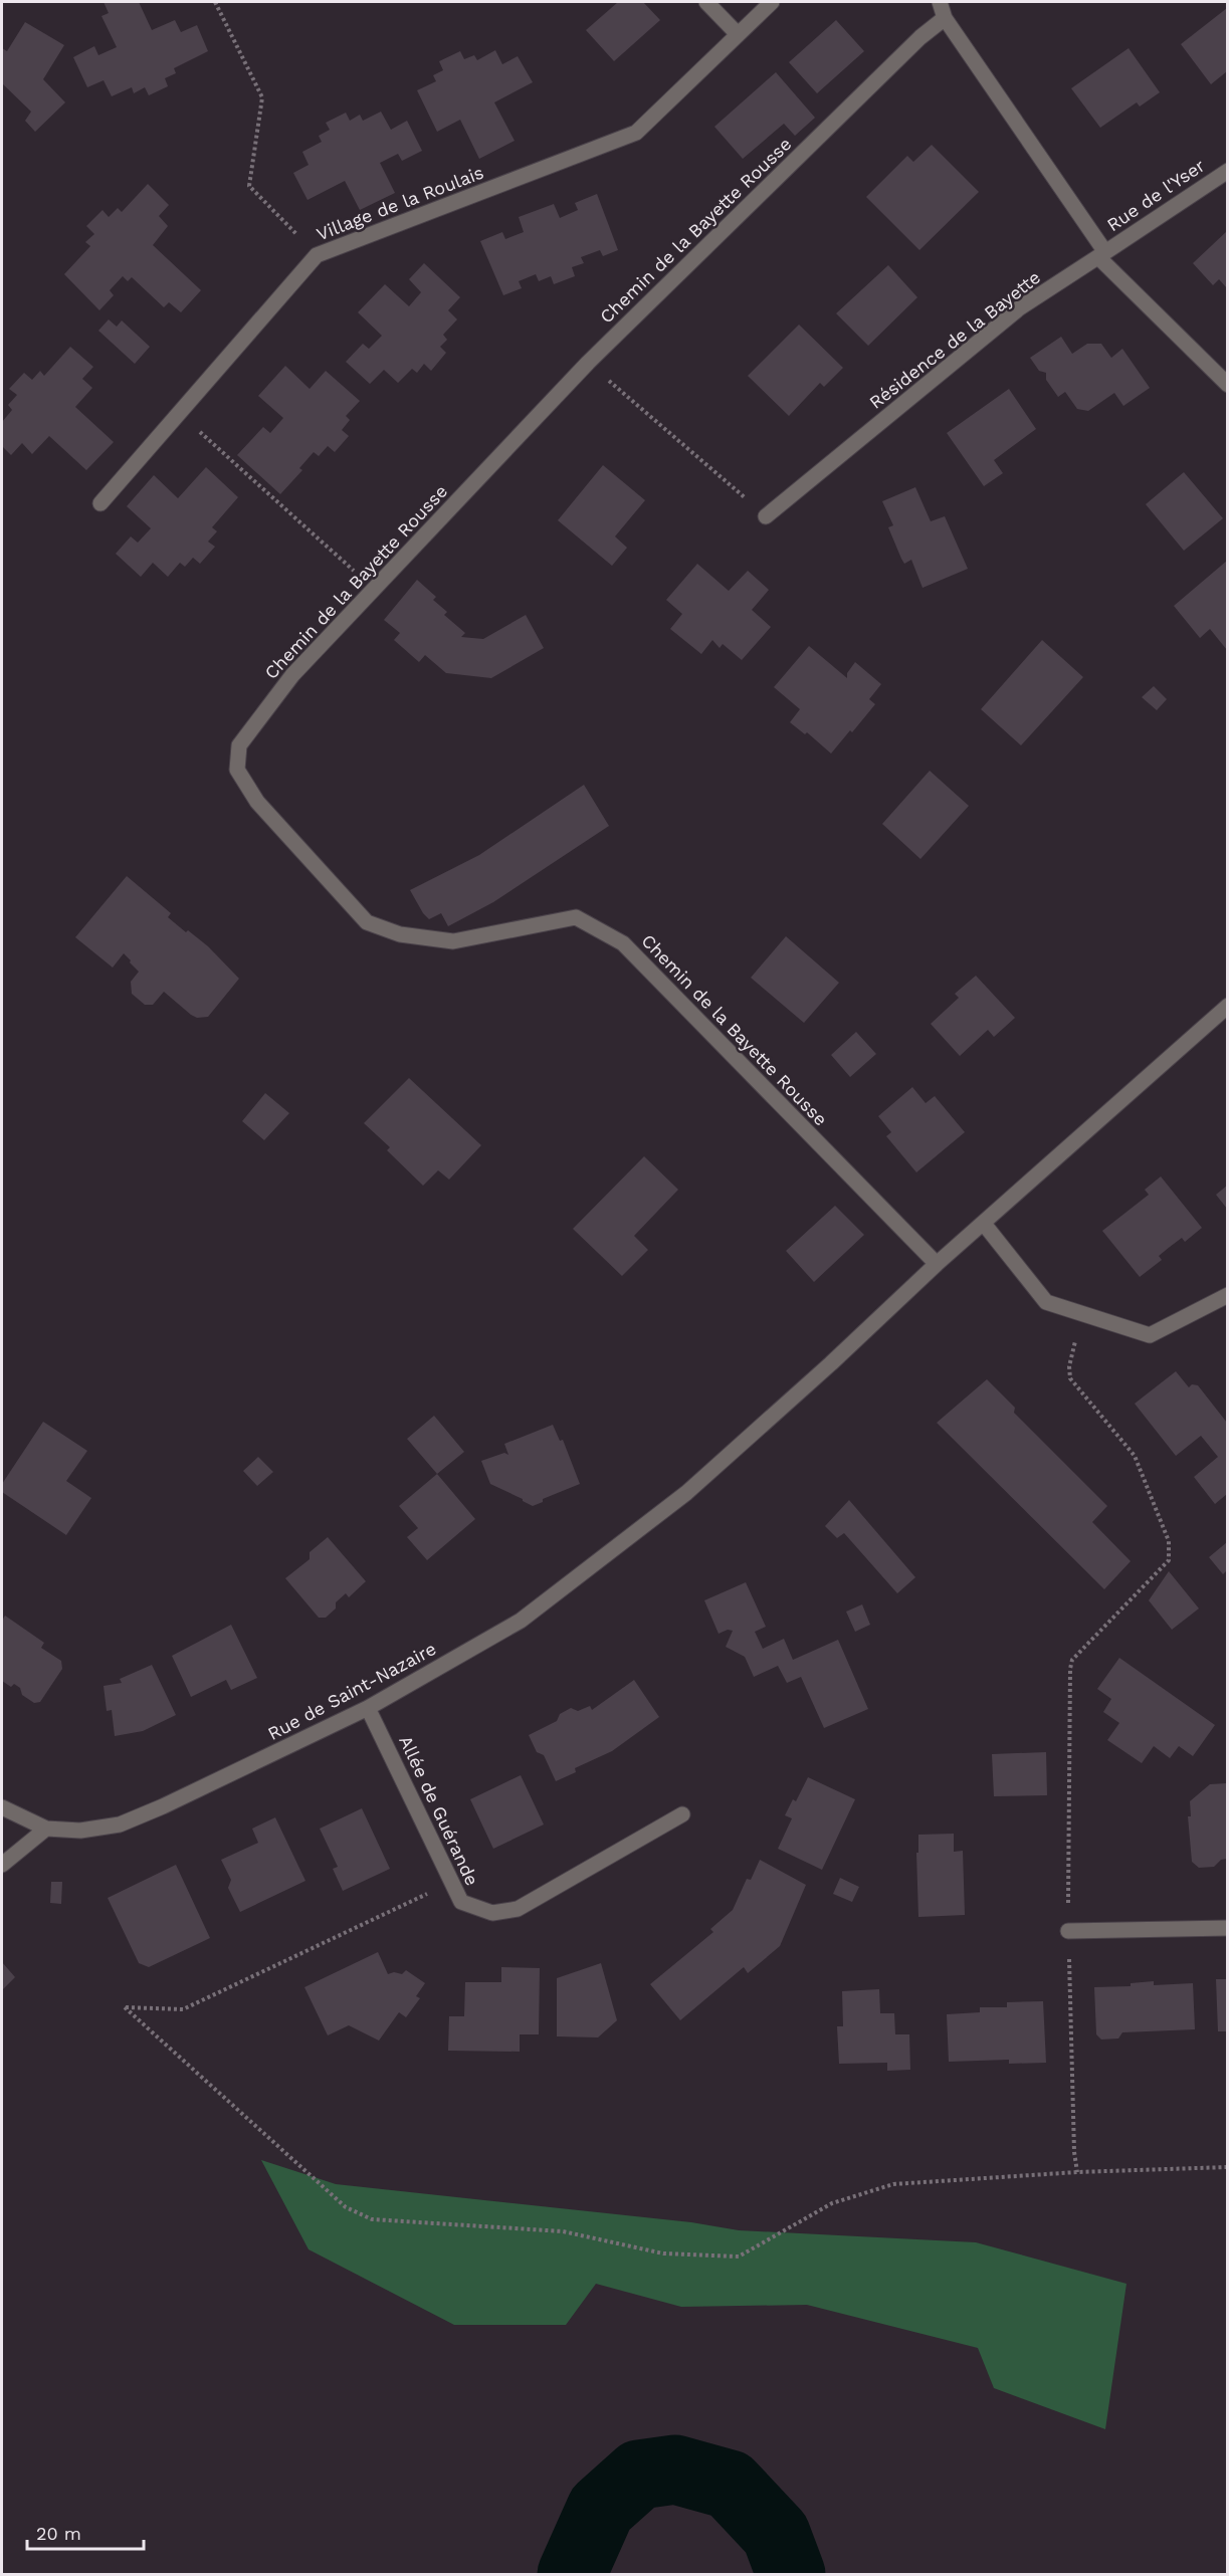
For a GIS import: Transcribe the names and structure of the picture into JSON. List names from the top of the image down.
{
  "streets": {
    "street": [
      "Rue de l'Yser",
      "Village de la Roulais",
      "Chemin de la Bayette Rousse",
      "Résidence de la Bayette",
      "Rue de Saint-Nazaire",
      "Allée de Guérande"
    ]
  },
  "crossings": [
    ["Rue de l'Yser", "Résidence de la Bayette"],
    ["Chemin de la Bayette Rousse", "Rue de Saint-Nazaire"],
    ["Rue de Saint-Nazaire", "Allée de Guérande"]
  ],
  "scale_bar": "20 m"
}
